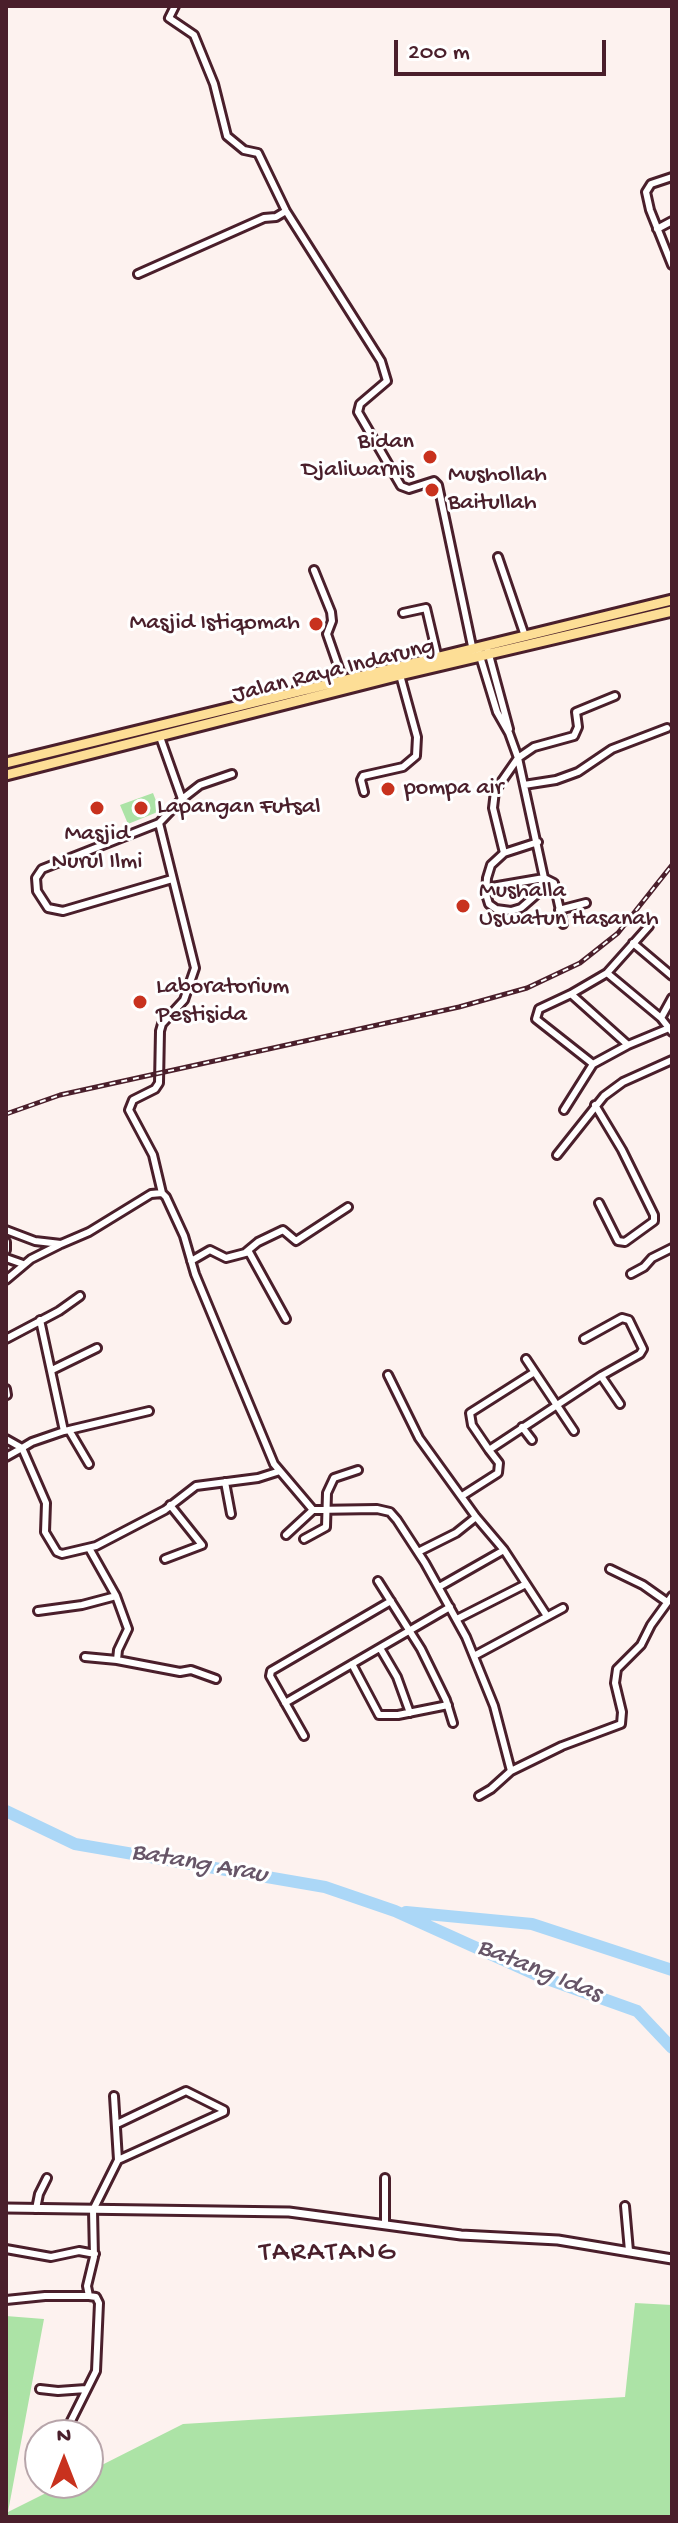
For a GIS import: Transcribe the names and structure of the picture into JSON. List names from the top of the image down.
{
  "streets": {
    "highway": ["Jalan Raya Indarung"]
  },
  "districts": ["TARATANG"],
  "water": ["Batang Arau", "Batang Idas"],
  "places": [
    "Bidan Djaliwarnis",
    "Mushollah Baitullah",
    "Masjid Istiqomah",
    "pompa air",
    "Masjid Nurul Ilmi",
    "Lapangan Futsal",
    "Mushalla Uswatun Hasanah",
    "Laboratorium Pestisida"
  ],
  "scale_bar": "200 m",
  "north": "top"
}
